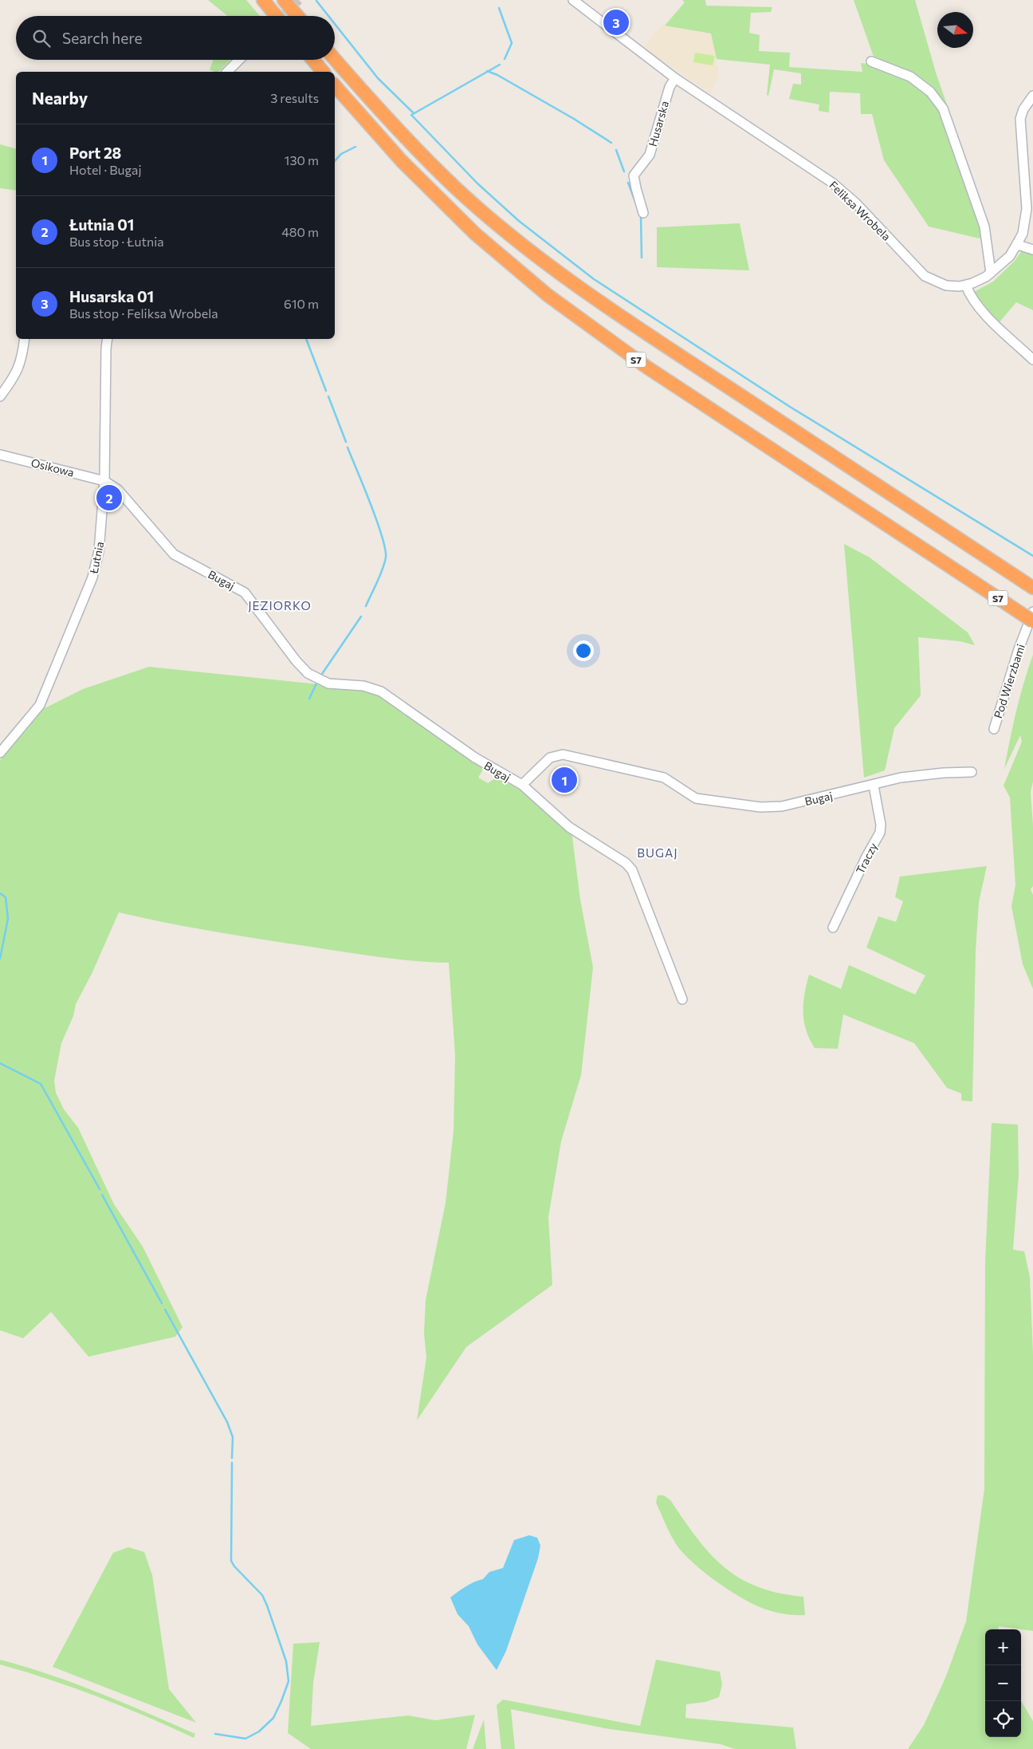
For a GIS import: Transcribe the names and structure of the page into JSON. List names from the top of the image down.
{
  "streets": {
    "highway": ["S7"],
    "street": [
      "Husarska",
      "Feliksa Wrobela",
      "Osikowa",
      "Łutnia",
      "Bugaj",
      "Pod Wierzbami",
      "Traczy"
    ]
  },
  "crossings": [
    ["Husarska", "Feliksa Wrobela"],
    ["Osikowa", "Łutnia"],
    ["Osikowa", "Bugaj"],
    ["Łutnia", "Bugaj"],
    ["Bugaj", "Traczy"]
  ],
  "districts": ["JEZIORKO", "BUGAJ"],
  "north": "right",
  "page": {
    "pins": ["3", "2", "1"],
    "search": "Search here",
    "heading": ["Nearby", "3 results"],
    "list": [
      {
        "mark": "1",
        "name": "Port 28",
        "note": "Hotel · Bugaj",
        "value": "130 m"
      },
      {
        "mark": "2",
        "name": "Łutnia 01",
        "note": "Bus stop · Łutnia",
        "value": "480 m"
      },
      {
        "mark": "3",
        "name": "Husarska 01",
        "note": "Bus stop · Feliksa Wrobela",
        "value": "610 m"
      }
    ],
    "map_buttons": ["+", "−"]
  }
}
